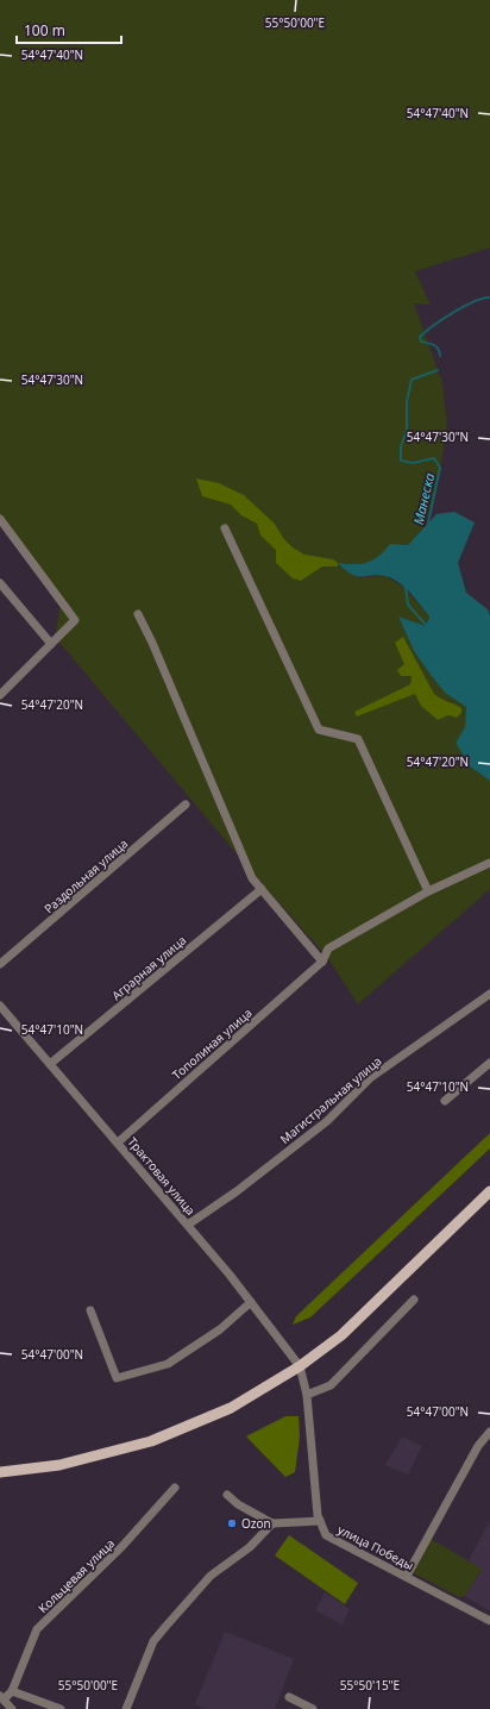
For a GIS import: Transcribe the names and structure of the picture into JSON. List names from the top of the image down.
{
  "streets": {
    "street": [
      "Раздольная улица",
      "Аграрная улица",
      "Тополиная улица",
      "Магистральная улица",
      "Трактовая улица",
      "улица Победы",
      "Кольцевая улица"
    ]
  },
  "crossings": [
    ["Аграрная улица", "Трактовая улица"],
    ["Тополиная улица", "Трактовая улица"],
    ["Магистральная улица", "Трактовая улица"],
    ["Трактовая улица", "улица Победы"]
  ],
  "water": ["Манеска"],
  "places": ["Ozon"],
  "scale_bar": "100 m",
  "coordinates": [
    "55°50'00\"E",
    "54°47'40\"N",
    "54°47'30\"N",
    "54°47'20\"N",
    "54°47'10\"N",
    "54°47'00\"N",
    "55°50'15\"E"
  ]
}
